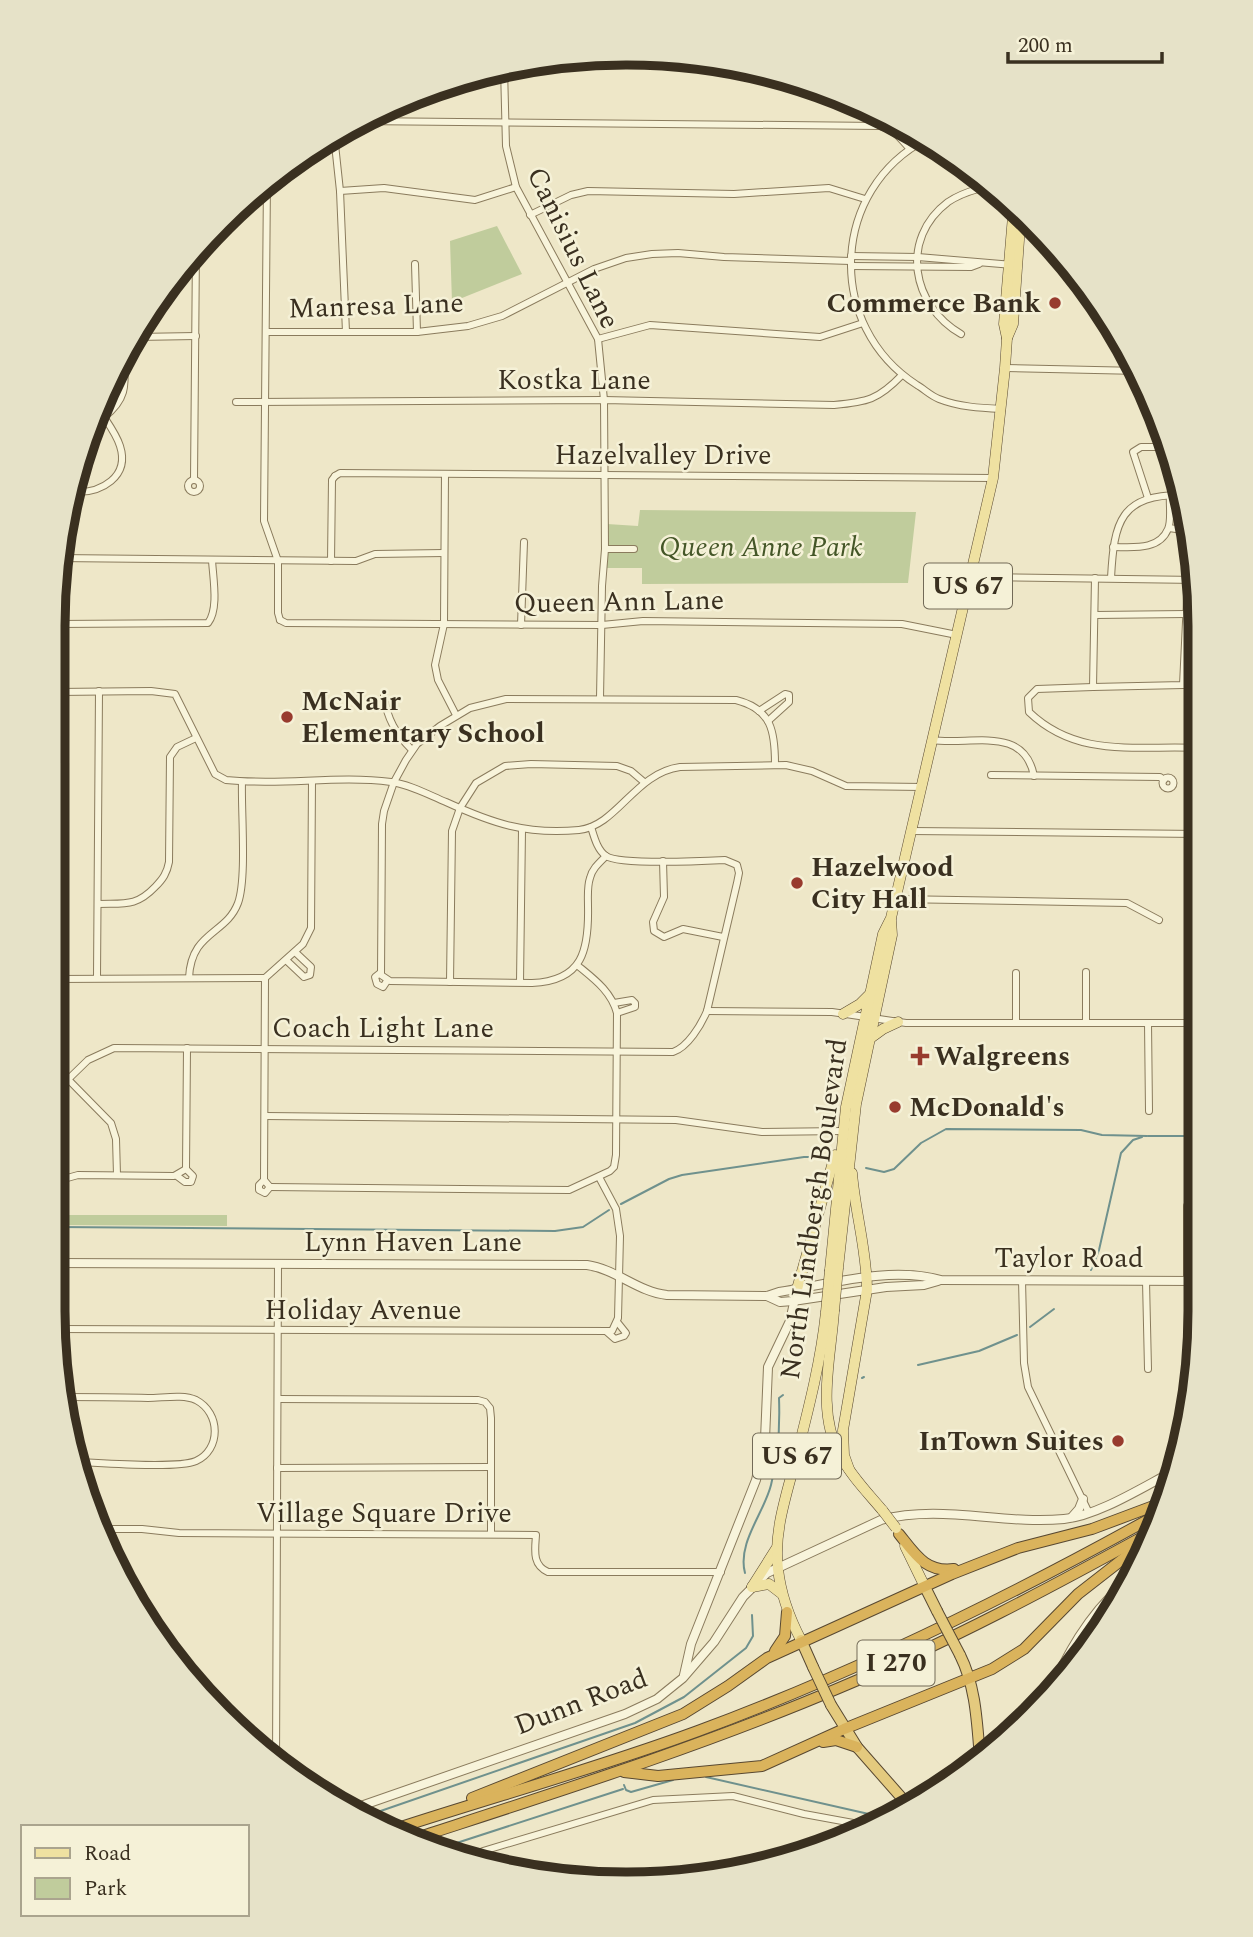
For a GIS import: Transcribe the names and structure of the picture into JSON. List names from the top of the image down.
{
  "streets": {
    "highway": ["US 67", "North Lindbergh Boulevard", "I 270"],
    "street": [
      "Canisius Lane",
      "Manresa Lane",
      "Kostka Lane",
      "Hazelvalley Drive",
      "Queen Ann Lane",
      "Coach Light Lane",
      "Lynn Haven Lane",
      "Taylor Road",
      "Holiday Avenue",
      "Village Square Drive",
      "Dunn Road"
    ]
  },
  "crossings": [
    ["Canisius Lane", "Manresa Lane"],
    ["Canisius Lane", "Kostka Lane"],
    ["Canisius Lane", "Hazelvalley Drive"],
    ["Canisius Lane", "Queen Ann Lane"],
    ["Manresa Lane", "North Lindbergh Boulevard"],
    ["Hazelvalley Drive", "North Lindbergh Boulevard"],
    ["Queen Ann Lane", "North Lindbergh Boulevard"],
    ["North Lindbergh Boulevard", "Dunn Road"],
    ["Lynn Haven Lane", "Taylor Road"]
  ],
  "parks": ["Queen Anne Park"],
  "places": {
    "other": [
      "Commerce Bank",
      "McNair Elementary School",
      "Hazelwood City Hall",
      "McDonald's",
      "InTown Suites"
    ],
    "health": ["Walgreens"]
  },
  "legend": ["Road", "Park"],
  "scale_bar": "200 m"
}
